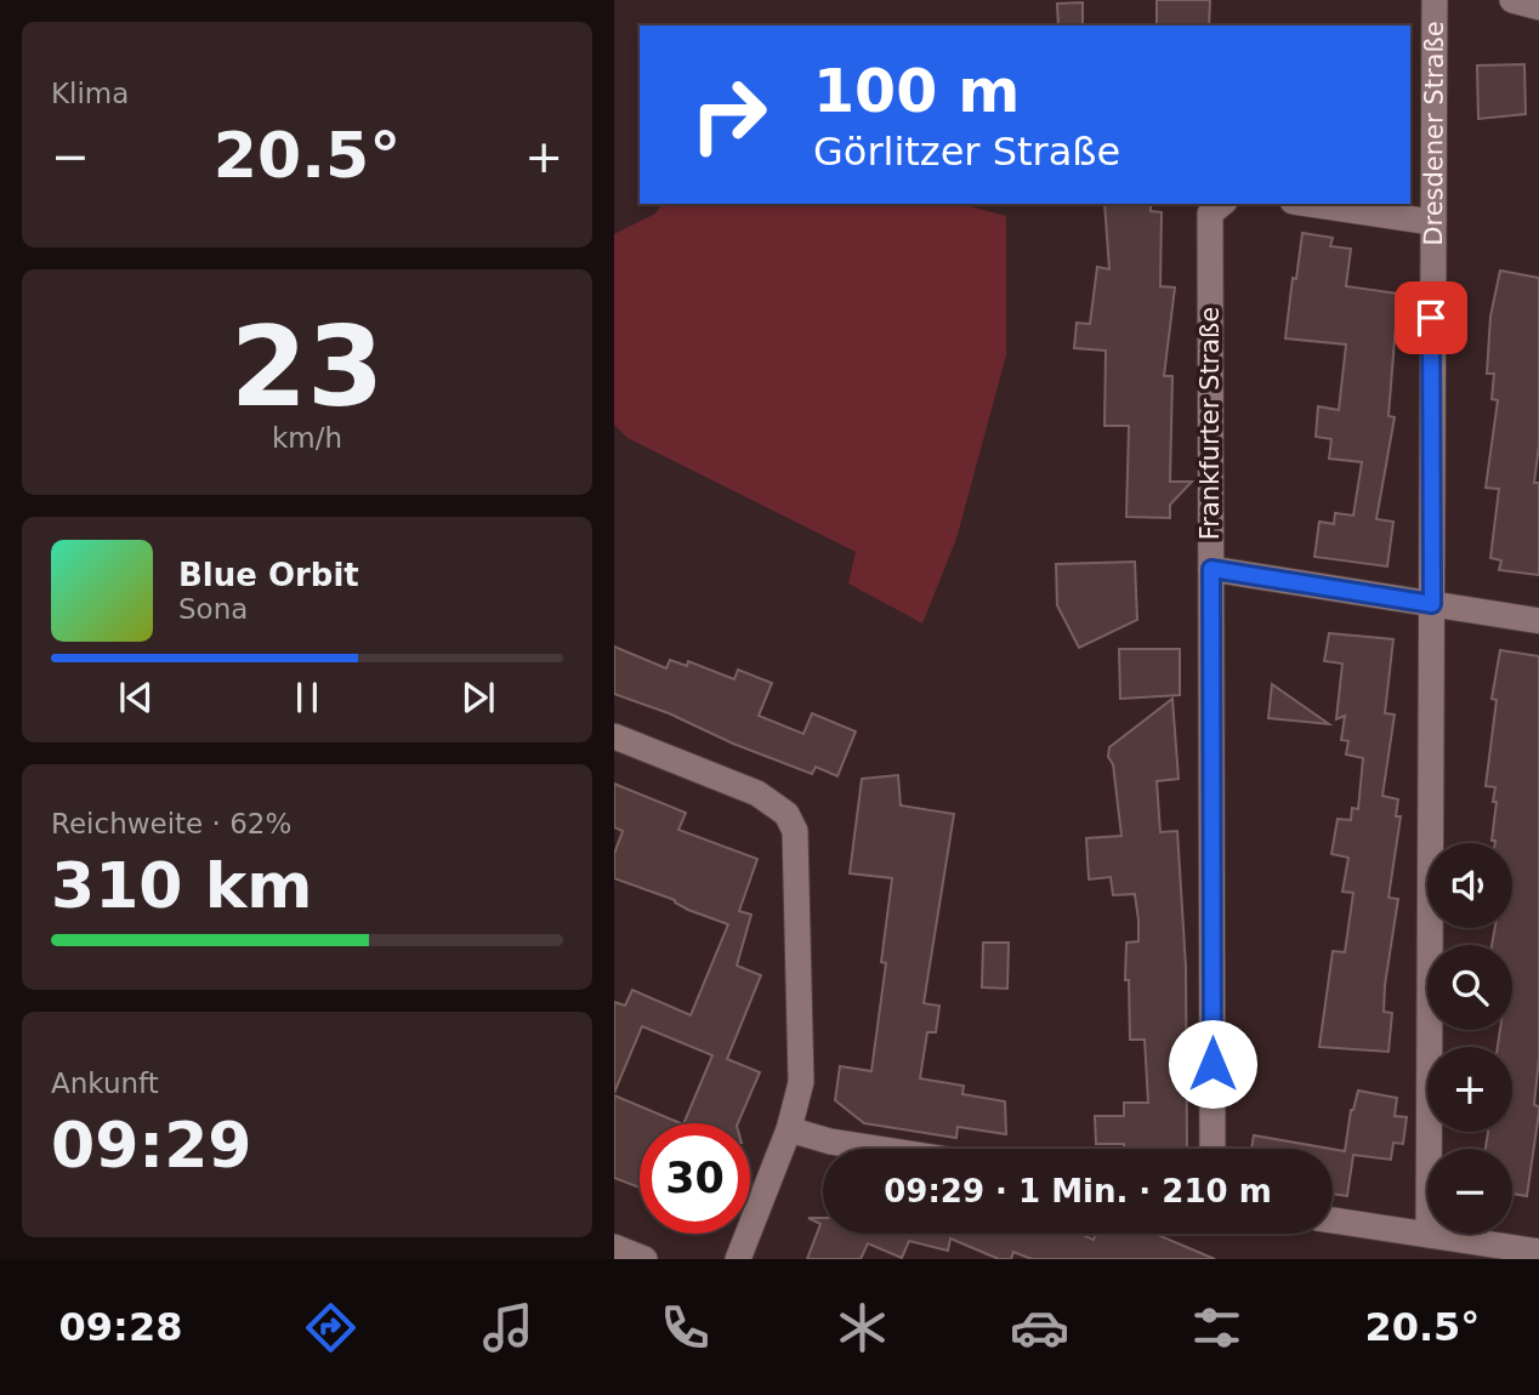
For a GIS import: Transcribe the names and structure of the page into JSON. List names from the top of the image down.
{
  "streets": {
    "street": ["Dresdener Straße", "Frankfurter Straße"]
  },
  "page": {
    "tile": [
      "Klima",
      ["23", "km/h"],
      ["Reichweite · 62%", "310 km"],
      ["Ankunft", "09:29"]
    ],
    "turn": ["100 m", "Görlitzer Straße"],
    "heat": ["−", "20.5°", "+"],
    "song": ["Blue Orbit", "Sona"],
    "map_buttons": ["+", "−"],
    "limit": "30",
    "trip": "09:29 · 1 Min. · 210 m",
    "tabs": ["09:28", "20.5°"]
  }
}
